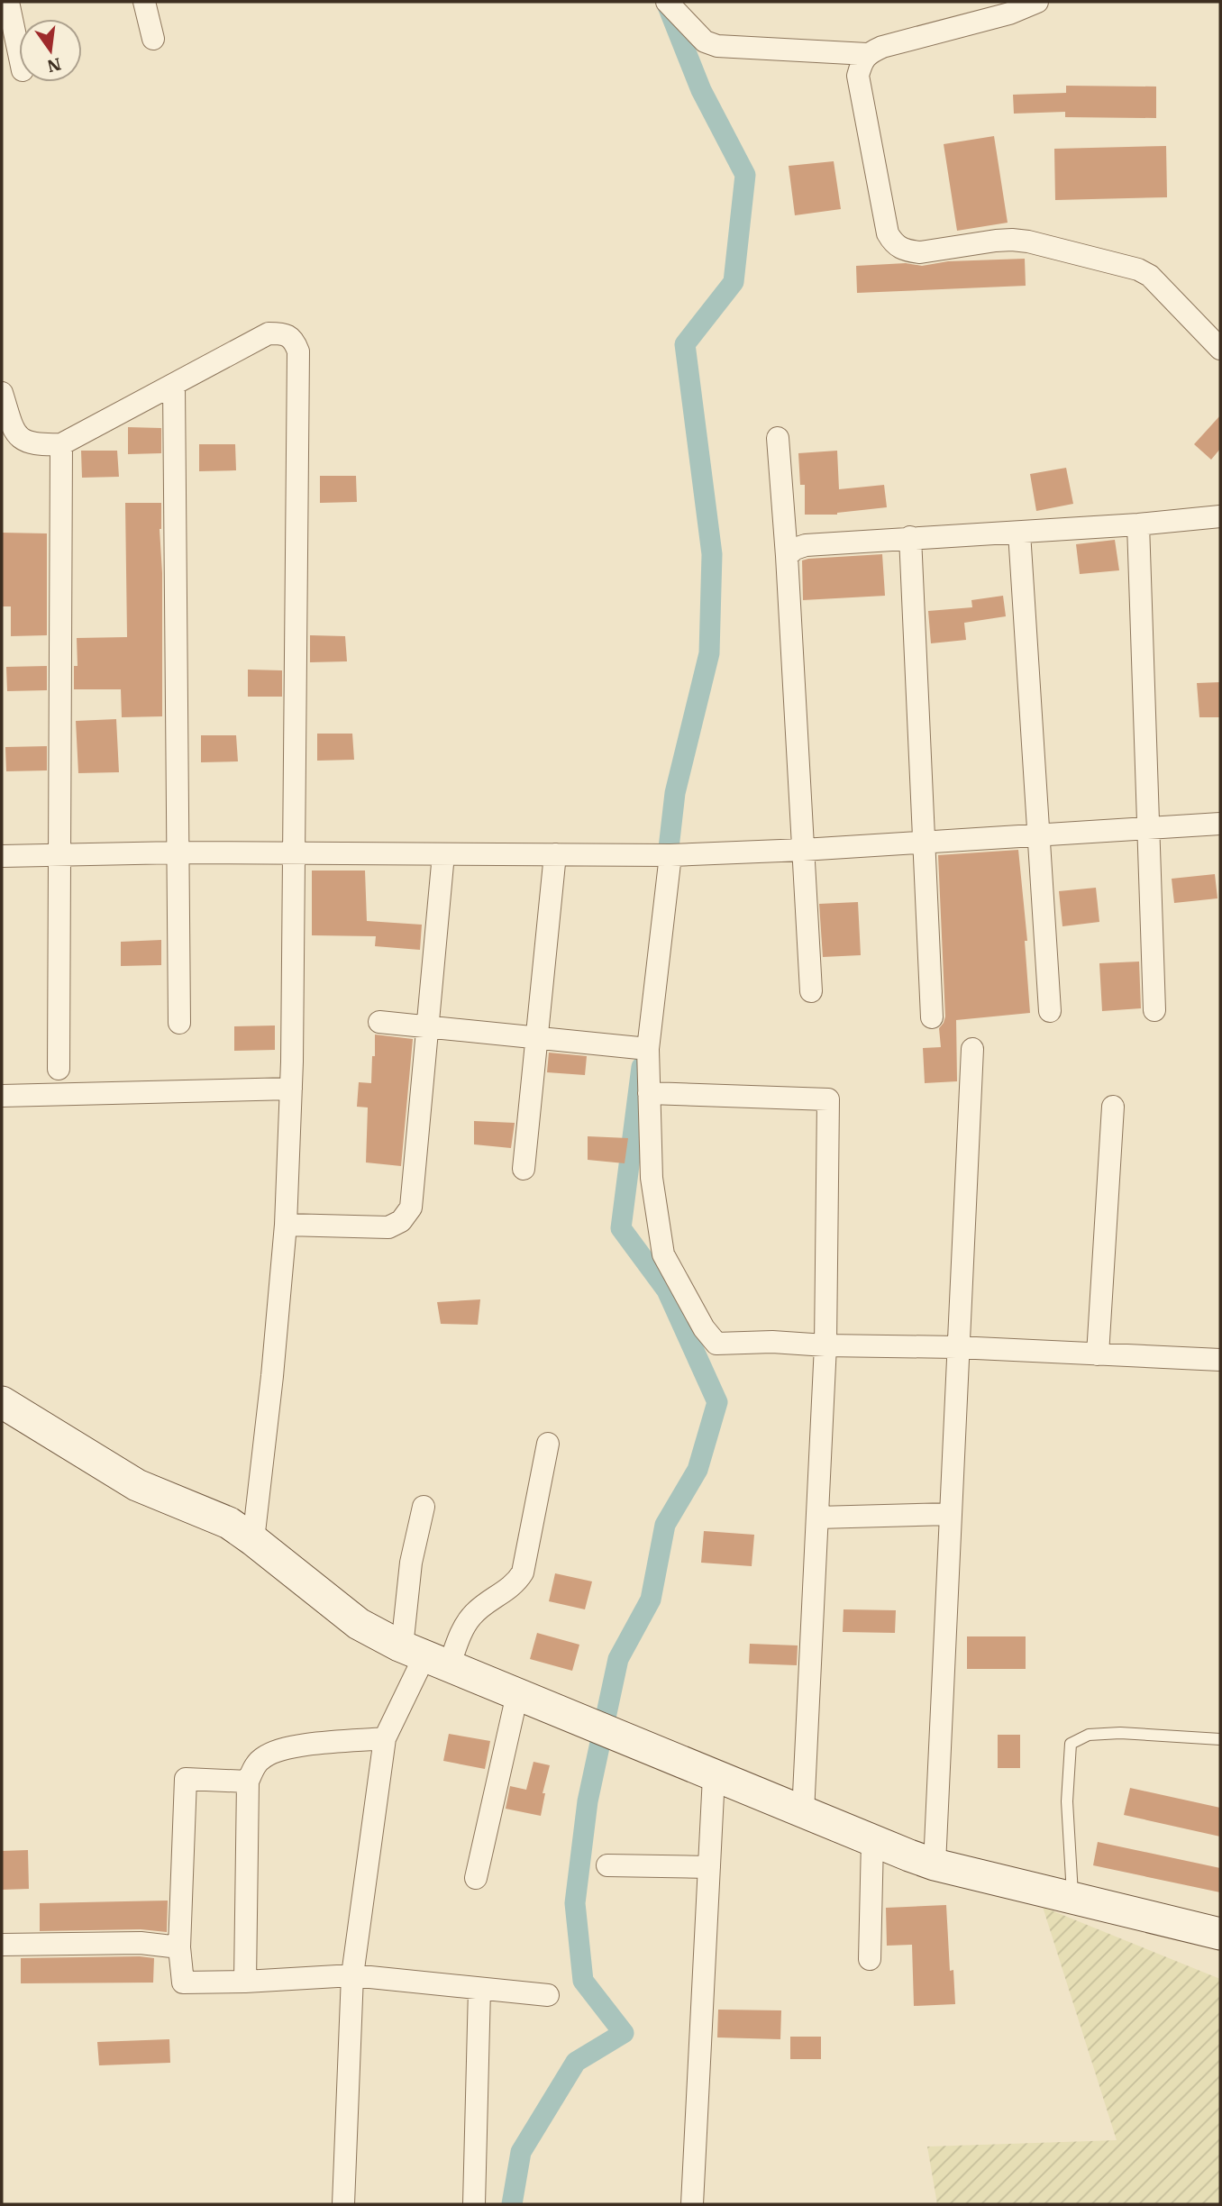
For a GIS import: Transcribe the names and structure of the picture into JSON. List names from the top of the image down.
{
  "north": "bottom"
}
